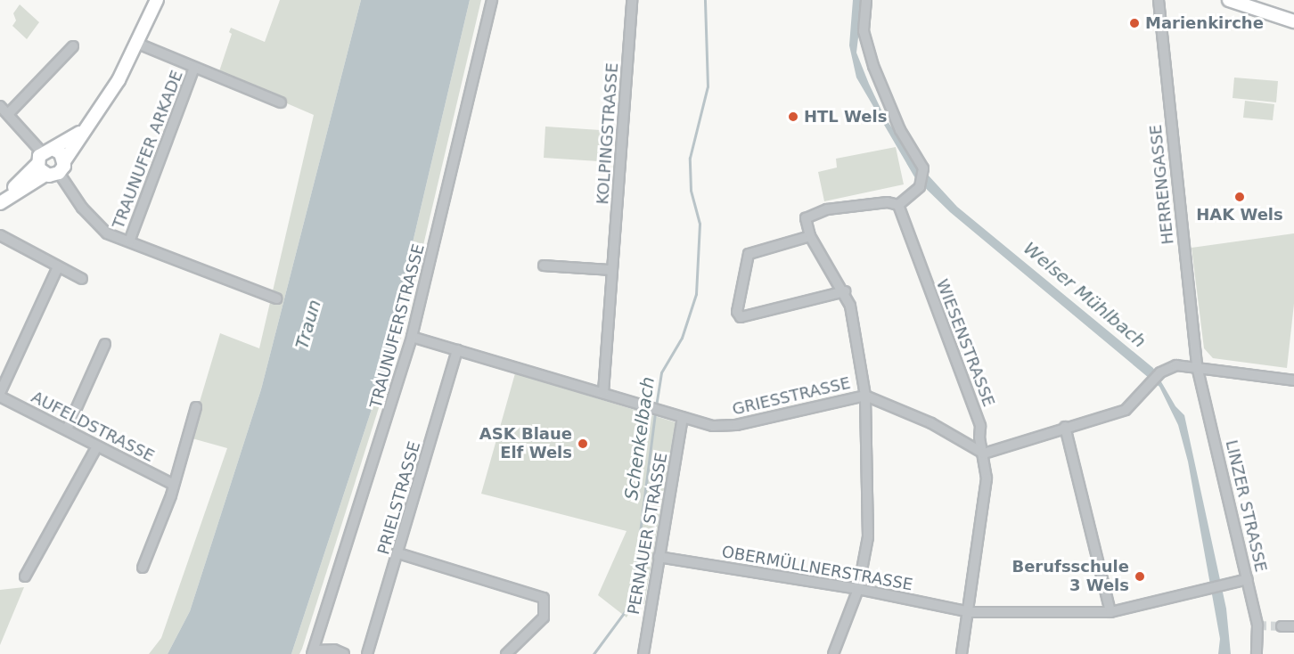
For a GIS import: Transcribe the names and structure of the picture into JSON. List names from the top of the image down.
{
  "streets": {
    "street": [
      "KOLPINGSTRASSE",
      "TRAUNUFER ARKADE",
      "HERRENGASSE",
      "TRAUNUFERSTRASSE",
      "WIESENSTRASSE",
      "GRIESSTRASSE",
      "AUFELDSTRASSE",
      "PRIELSTRASSE",
      "LINZER STRASSE",
      "PERNAUER STRASSE",
      "OBERMÜLLNERSTRASSE"
    ]
  },
  "crossings": [
    ["KOLPINGSTRASSE", "GRIESSTRASSE"],
    ["HERRENGASSE", "LINZER STRASSE"],
    ["TRAUNUFERSTRASSE", "GRIESSTRASSE"],
    ["WIESENSTRASSE", "GRIESSTRASSE"],
    ["WIESENSTRASSE", "OBERMÜLLNERSTRASSE"],
    ["GRIESSTRASSE", "PRIELSTRASSE"],
    ["GRIESSTRASSE", "PERNAUER STRASSE"],
    ["LINZER STRASSE", "OBERMÜLLNERSTRASSE"],
    ["PERNAUER STRASSE", "OBERMÜLLNERSTRASSE"]
  ],
  "water": ["Welser Mühlbach", "Traun", "Schenkelbach"],
  "places": [
    "Marienkirche",
    "HTL Wels",
    "HAK Wels",
    "ASK Blaue Elf Wels",
    "Berufsschule 3 Wels"
  ]
}
